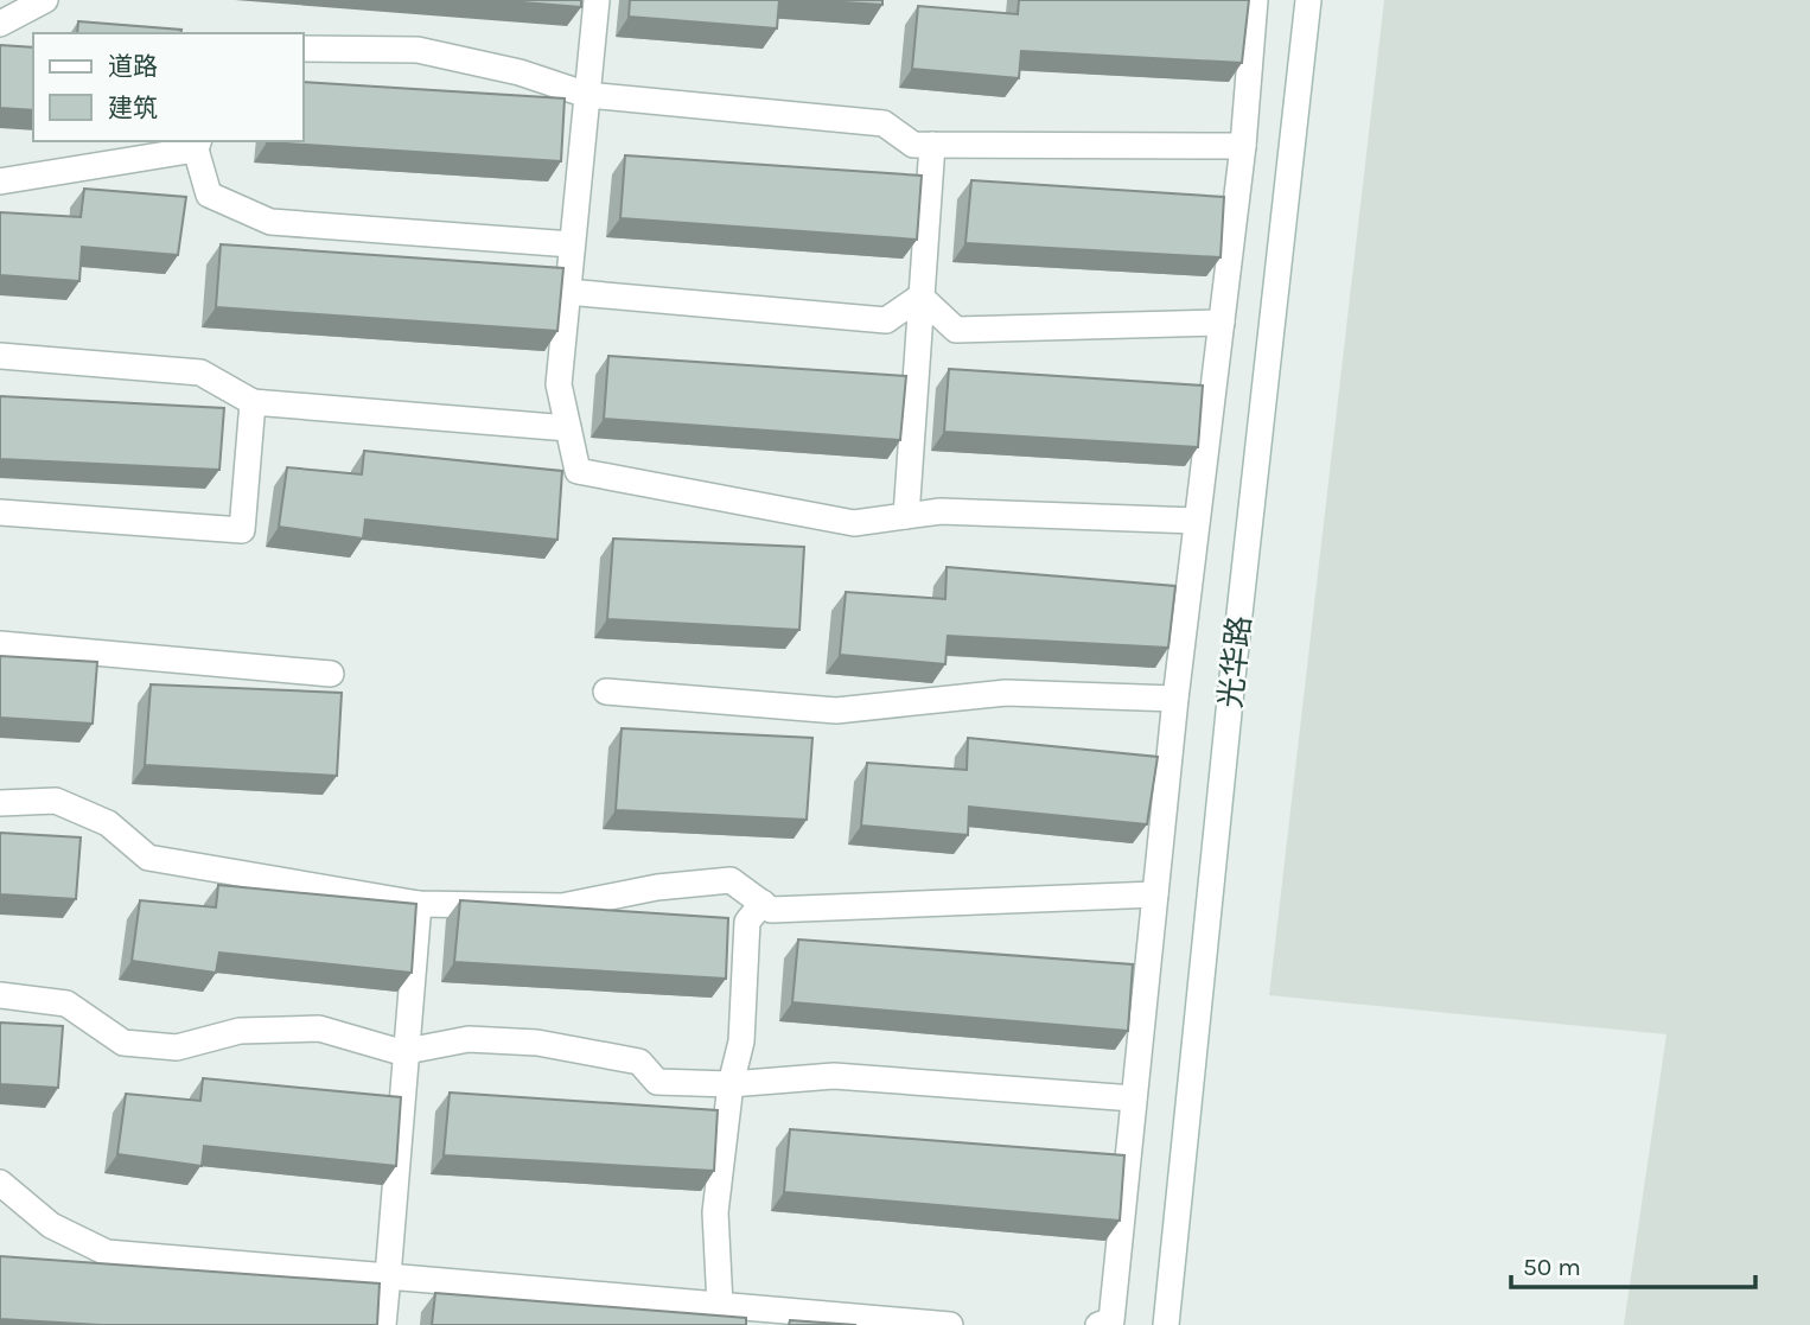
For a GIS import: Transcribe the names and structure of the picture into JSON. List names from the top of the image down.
{
  "streets": {
    "street": ["光华路"]
  },
  "legend": ["道路", "建筑"],
  "scale_bar": "50 m"
}
